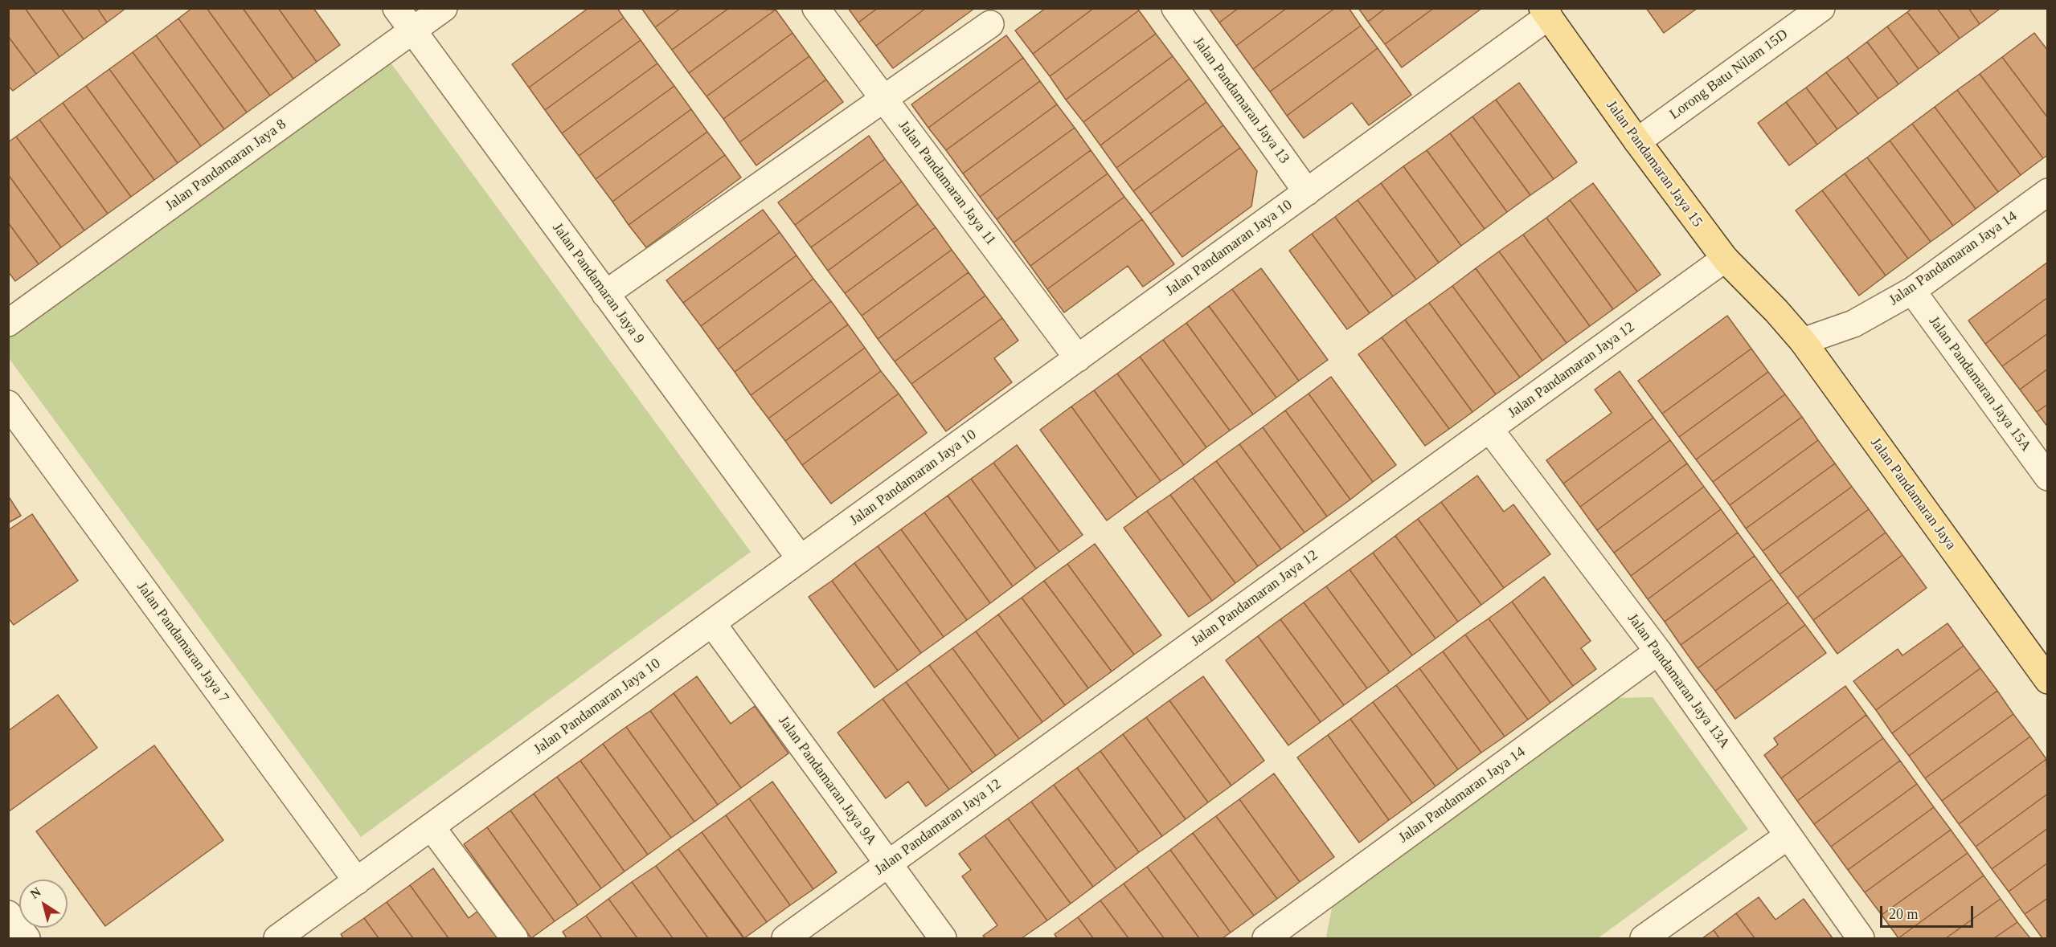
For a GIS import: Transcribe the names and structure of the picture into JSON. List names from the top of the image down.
{
  "streets": {
    "main road": ["Jalan Pandamaran Jaya 15", "Jalan Pandamaran Jaya"],
    "street": [
      "Lorong Batu Nilam 15D",
      "Jalan Pandamaran Jaya 13",
      "Jalan Pandamaran Jaya 8",
      "Jalan Pandamaran Jaya 11",
      "Jalan Pandamaran Jaya 10",
      "Jalan Pandamaran Jaya 14",
      "Jalan Pandamaran Jaya 9",
      "Jalan Pandamaran Jaya 12",
      "Jalan Pandamaran Jaya 15A",
      "Jalan Pandamaran Jaya 7",
      "Jalan Pandamaran Jaya 13A",
      "Jalan Pandamaran Jaya 9A"
    ]
  },
  "crossings": [
    ["Lorong Batu Nilam 15D", "Jalan Pandamaran Jaya 15"],
    ["Jalan Pandamaran Jaya 13", "Jalan Pandamaran Jaya 10"],
    ["Jalan Pandamaran Jaya 15", "Jalan Pandamaran Jaya 10"],
    ["Jalan Pandamaran Jaya 15", "Jalan Pandamaran Jaya 12"],
    ["Jalan Pandamaran Jaya 15", "Jalan Pandamaran Jaya"],
    ["Jalan Pandamaran Jaya 8", "Jalan Pandamaran Jaya 9"],
    ["Jalan Pandamaran Jaya 11", "Jalan Pandamaran Jaya 10"],
    ["Jalan Pandamaran Jaya 10", "Jalan Pandamaran Jaya 9"],
    ["Jalan Pandamaran Jaya 10", "Jalan Pandamaran Jaya 7"],
    ["Jalan Pandamaran Jaya 10", "Jalan Pandamaran Jaya 9A"],
    ["Jalan Pandamaran Jaya 14", "Jalan Pandamaran Jaya 15A"],
    ["Jalan Pandamaran Jaya 14", "Jalan Pandamaran Jaya"],
    ["Jalan Pandamaran Jaya 14", "Jalan Pandamaran Jaya 13A"],
    ["Jalan Pandamaran Jaya 12", "Jalan Pandamaran Jaya 13A"],
    ["Jalan Pandamaran Jaya 12", "Jalan Pandamaran Jaya 9A"]
  ],
  "scale_bar": "20 m",
  "north": "top left"
}
